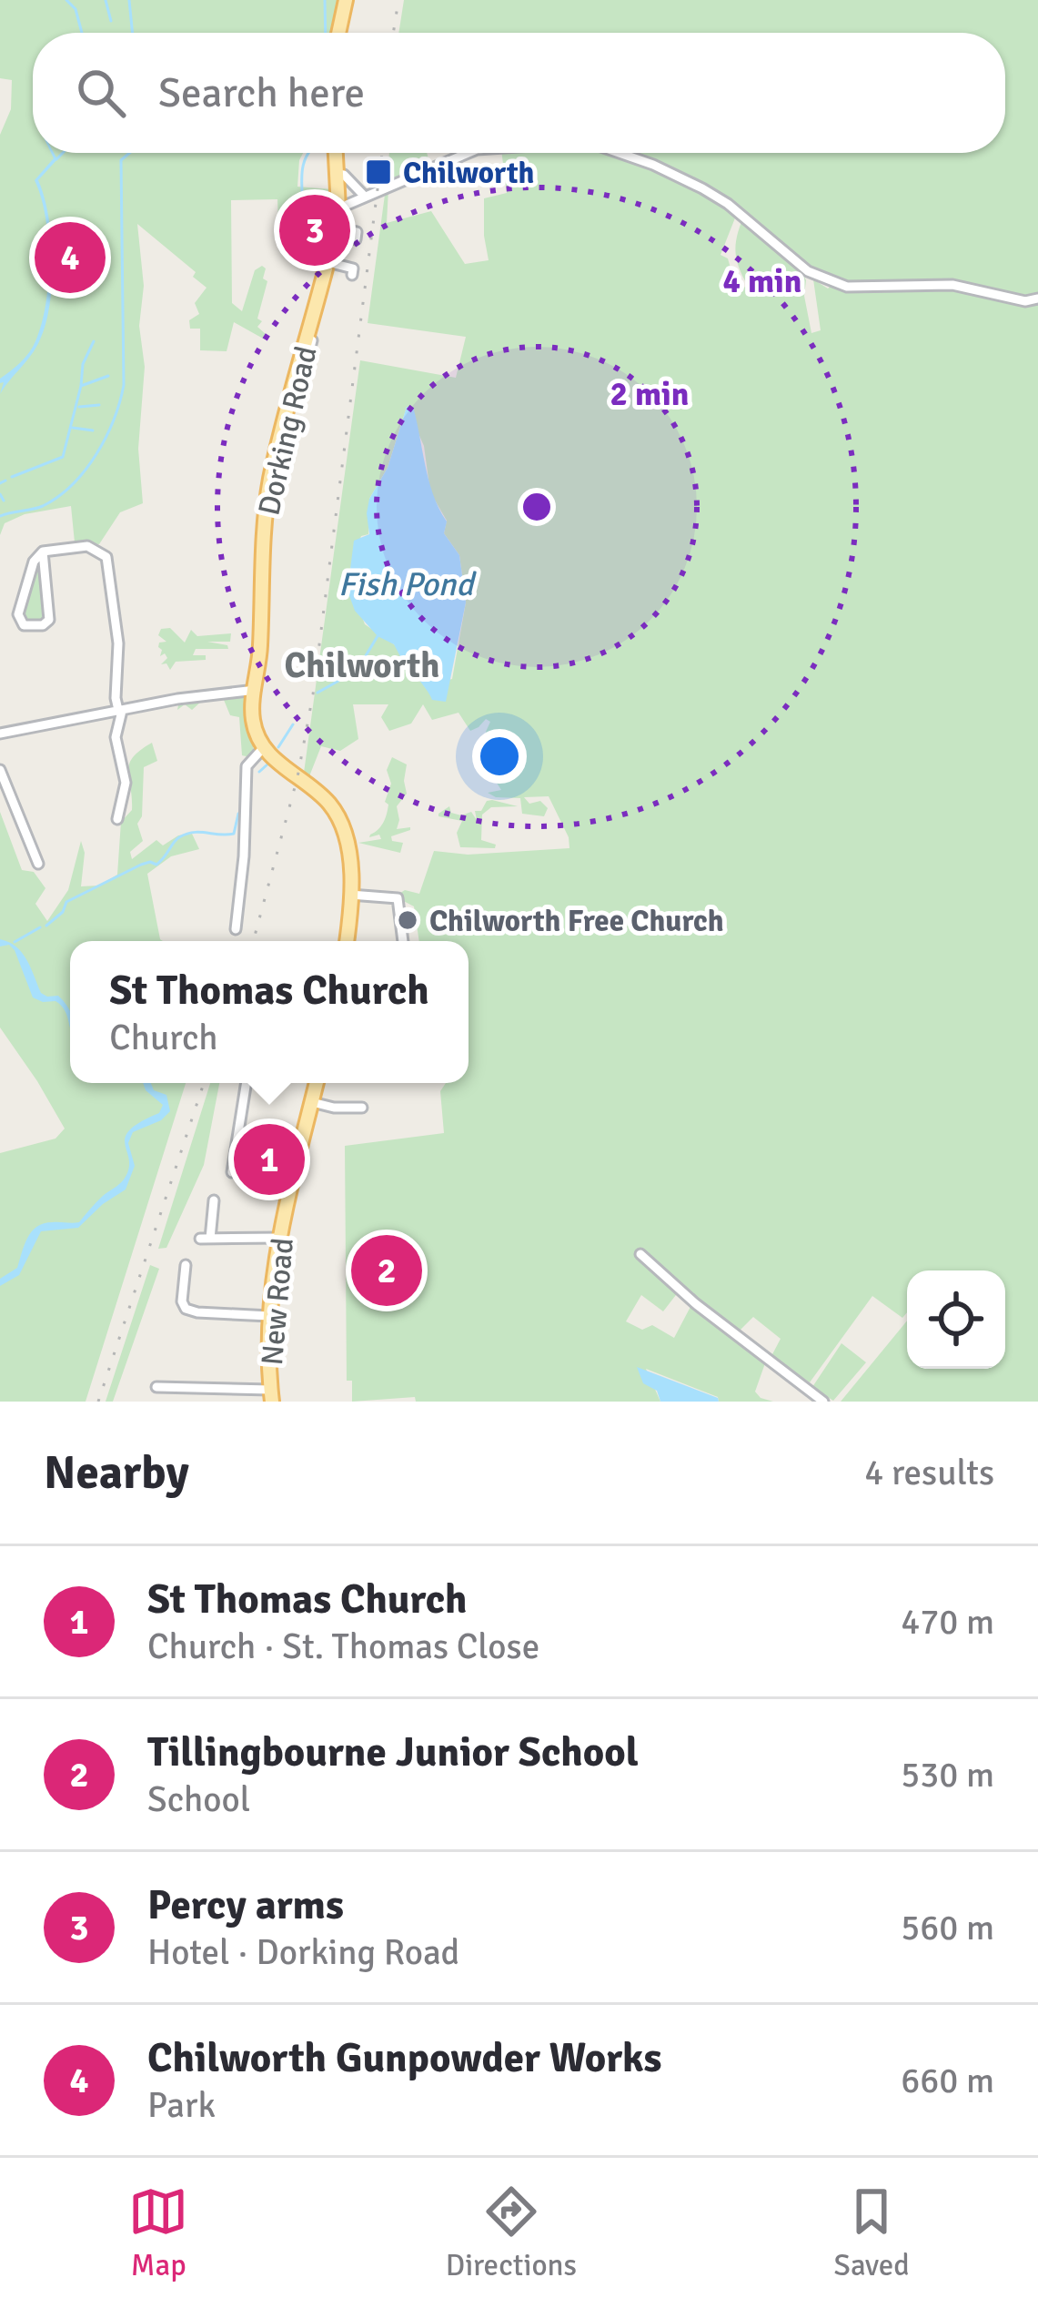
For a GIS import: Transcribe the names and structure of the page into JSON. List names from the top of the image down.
{
  "streets": {
    "main road": ["Dorking Road", "New Road"]
  },
  "districts": ["Chilworth"],
  "water": ["Fish Pond"],
  "places": {
    "transit": ["Chilworth"],
    "other": ["Chilworth Free Church"]
  },
  "page": {
    "search": "Search here",
    "pins": [
      "3",
      "4",
      "1",
      "2"
    ],
    "popup": ["St Thomas Church", "Church"],
    "heading": ["Nearby", "4 results"],
    "list": [
      {
        "mark": "1",
        "name": "St Thomas Church",
        "note": "Church · St. Thomas Close",
        "value": "470 m"
      },
      {
        "mark": "2",
        "name": "Tillingbourne Junior School",
        "note": "School",
        "value": "530 m"
      },
      {
        "mark": "3",
        "name": "Percy arms",
        "note": "Hotel · Dorking Road",
        "value": "560 m"
      },
      {
        "mark": "4",
        "name": "Chilworth Gunpowder Works",
        "note": "Park",
        "value": "660 m"
      }
    ],
    "nav": ["Map", "Directions", "Saved"]
  },
  "rings": ["4 min", "2 min"]
}
